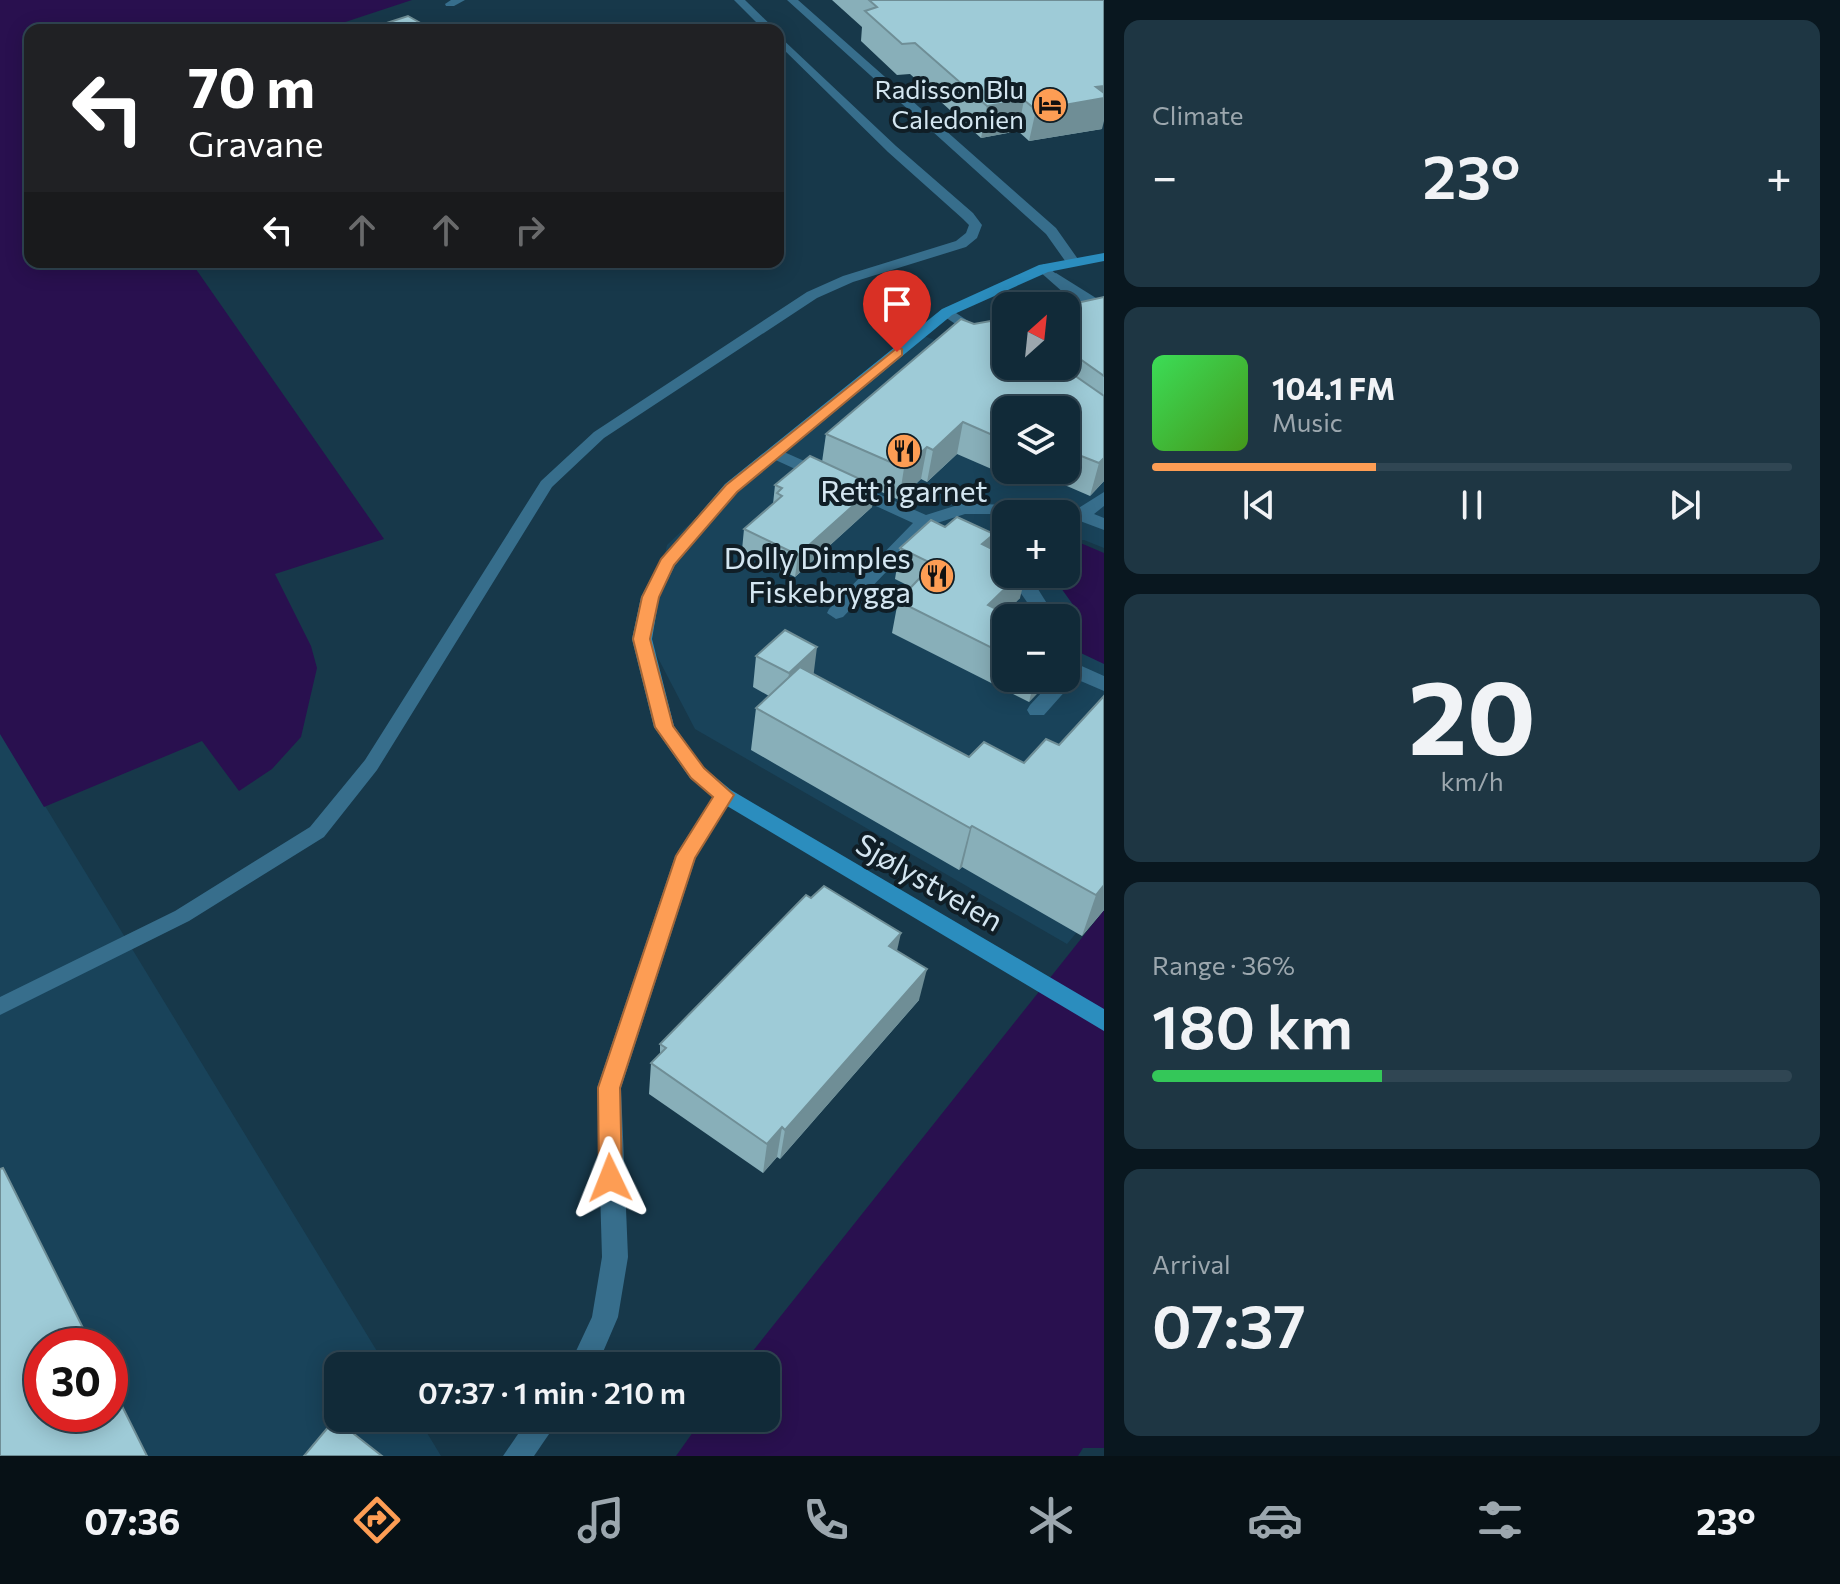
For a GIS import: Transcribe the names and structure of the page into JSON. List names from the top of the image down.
{
  "streets": {
    "street": ["Sjølystveien"]
  },
  "places": {
    "hotel": ["Radisson Blu Caledonien"],
    "restaurant": ["Rett i garnet", "Dolly Dimples Fiskebrygga"]
  },
  "north": "top right",
  "page": {
    "tile": [
      "Climate",
      ["20", "km/h"],
      ["Range · 36%", "180 km"],
      ["Arrival", "07:37"]
    ],
    "turn": ["70 m", "Gravane"],
    "heat": ["−", "23°", "+"],
    "map_buttons": ["+", "−"],
    "song": ["104.1 FM", "Music"],
    "limit": "30",
    "trip": "07:37 · 1 min · 210 m",
    "tabs": ["07:36", "23°"]
  }
}
